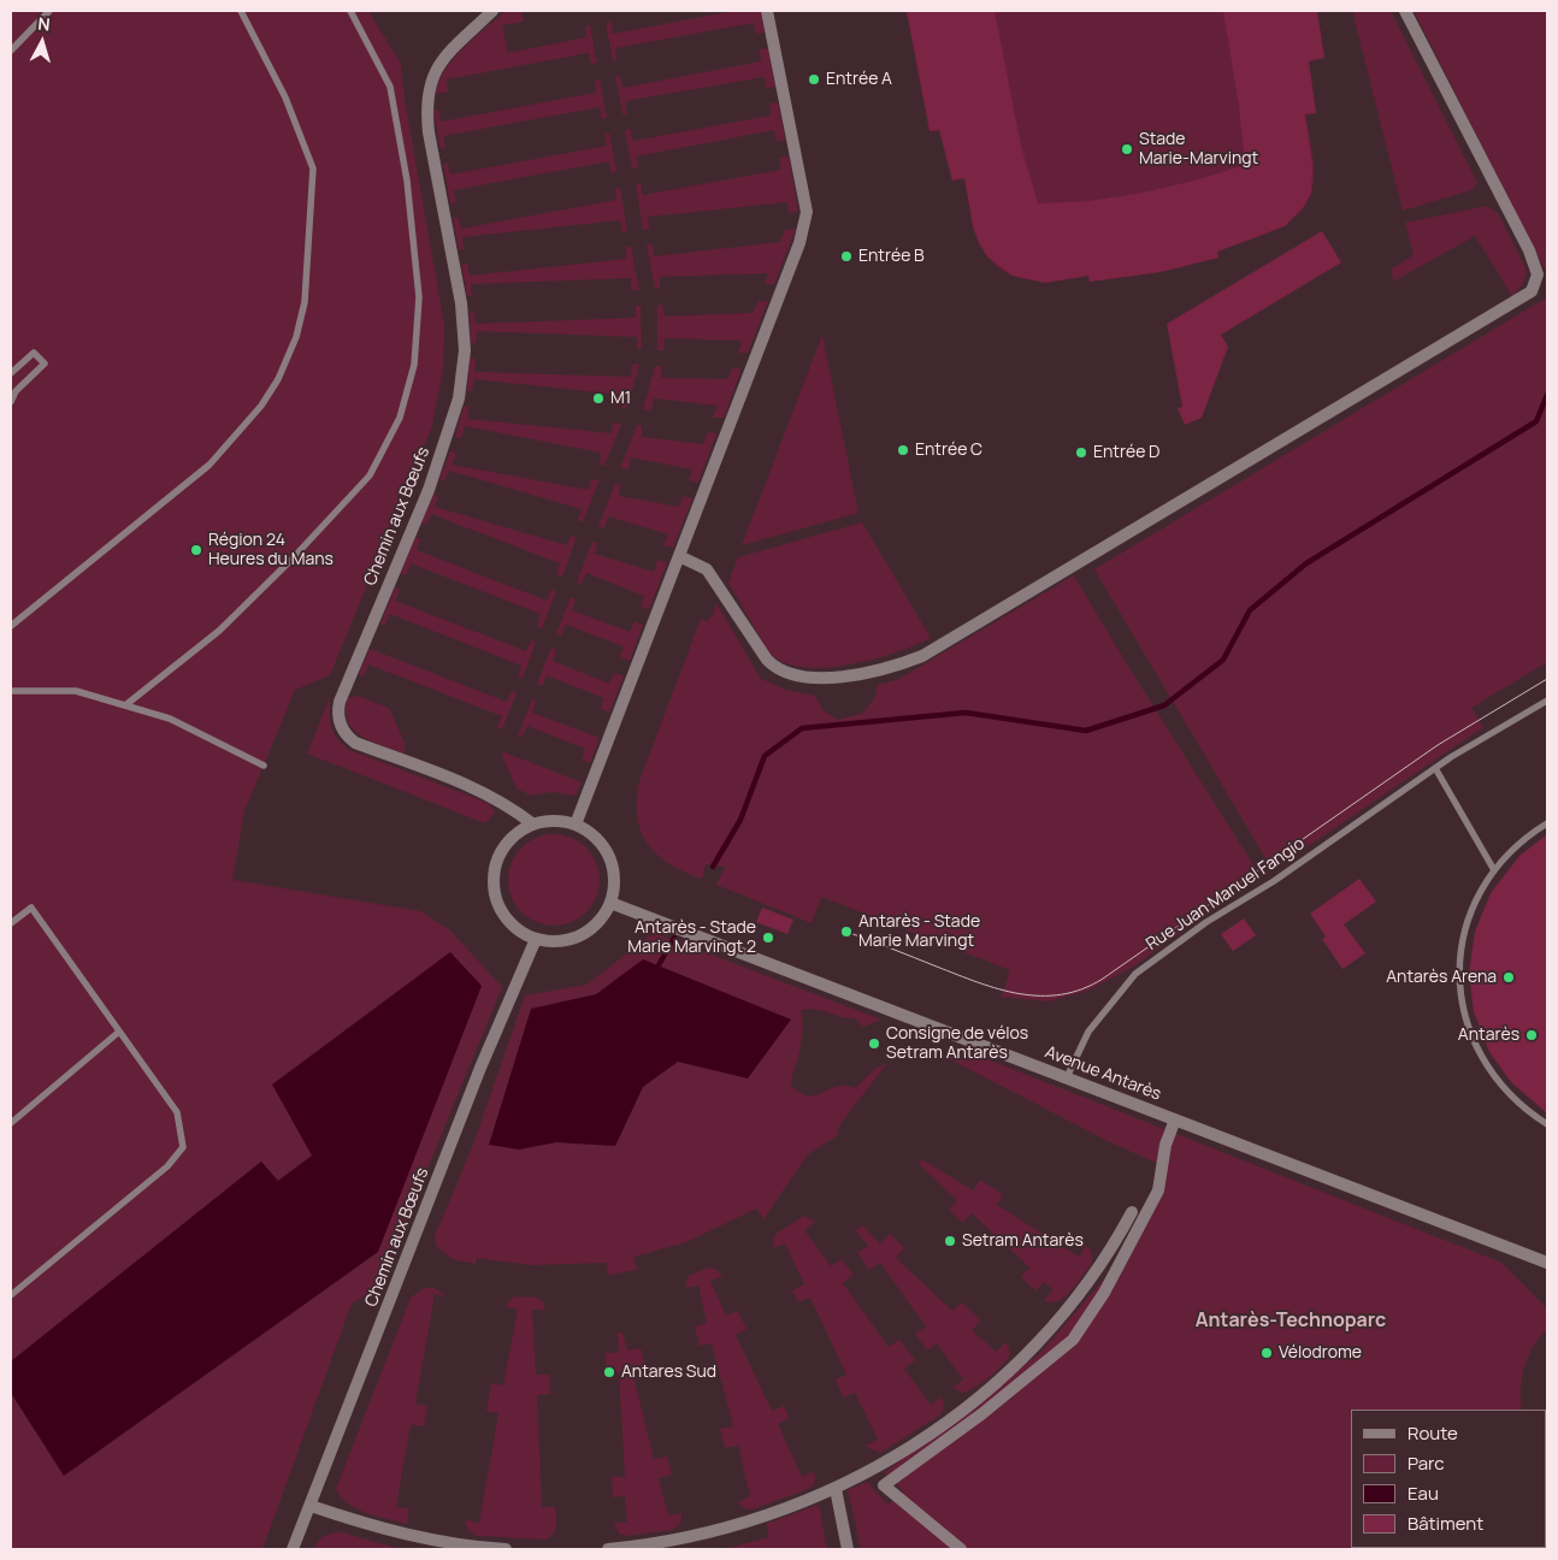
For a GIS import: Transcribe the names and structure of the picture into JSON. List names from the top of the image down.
{
  "streets": {
    "street": ["Chemin aux Bœufs", "Avenue Antarès"],
    "lane": ["Rue Juan Manuel Fangio"]
  },
  "crossings": [
    ["Chemin aux Bœufs", "Avenue Antarès"],
    ["Rue Juan Manuel Fangio", "Avenue Antarès"]
  ],
  "districts": ["Antarès-Technoparc"],
  "places": [
    "Entrée A",
    "Stade Marie-Marvingt",
    "Entrée B",
    "M1",
    "Entrée C",
    "Entrée D",
    "Région 24 Heures du Mans",
    "Antarès - Stade Marie Marvingt",
    "Antarès - Stade Marie Marvingt 2",
    "Antarès Arena",
    "Antarès",
    "Consigne de vélos Setram Antarès",
    "Setram Antarès",
    "Vélodrome",
    "Antares Sud"
  ],
  "legend": [
    "Route",
    "Parc",
    "Eau",
    "Bâtiment"
  ],
  "north": "top"
}
